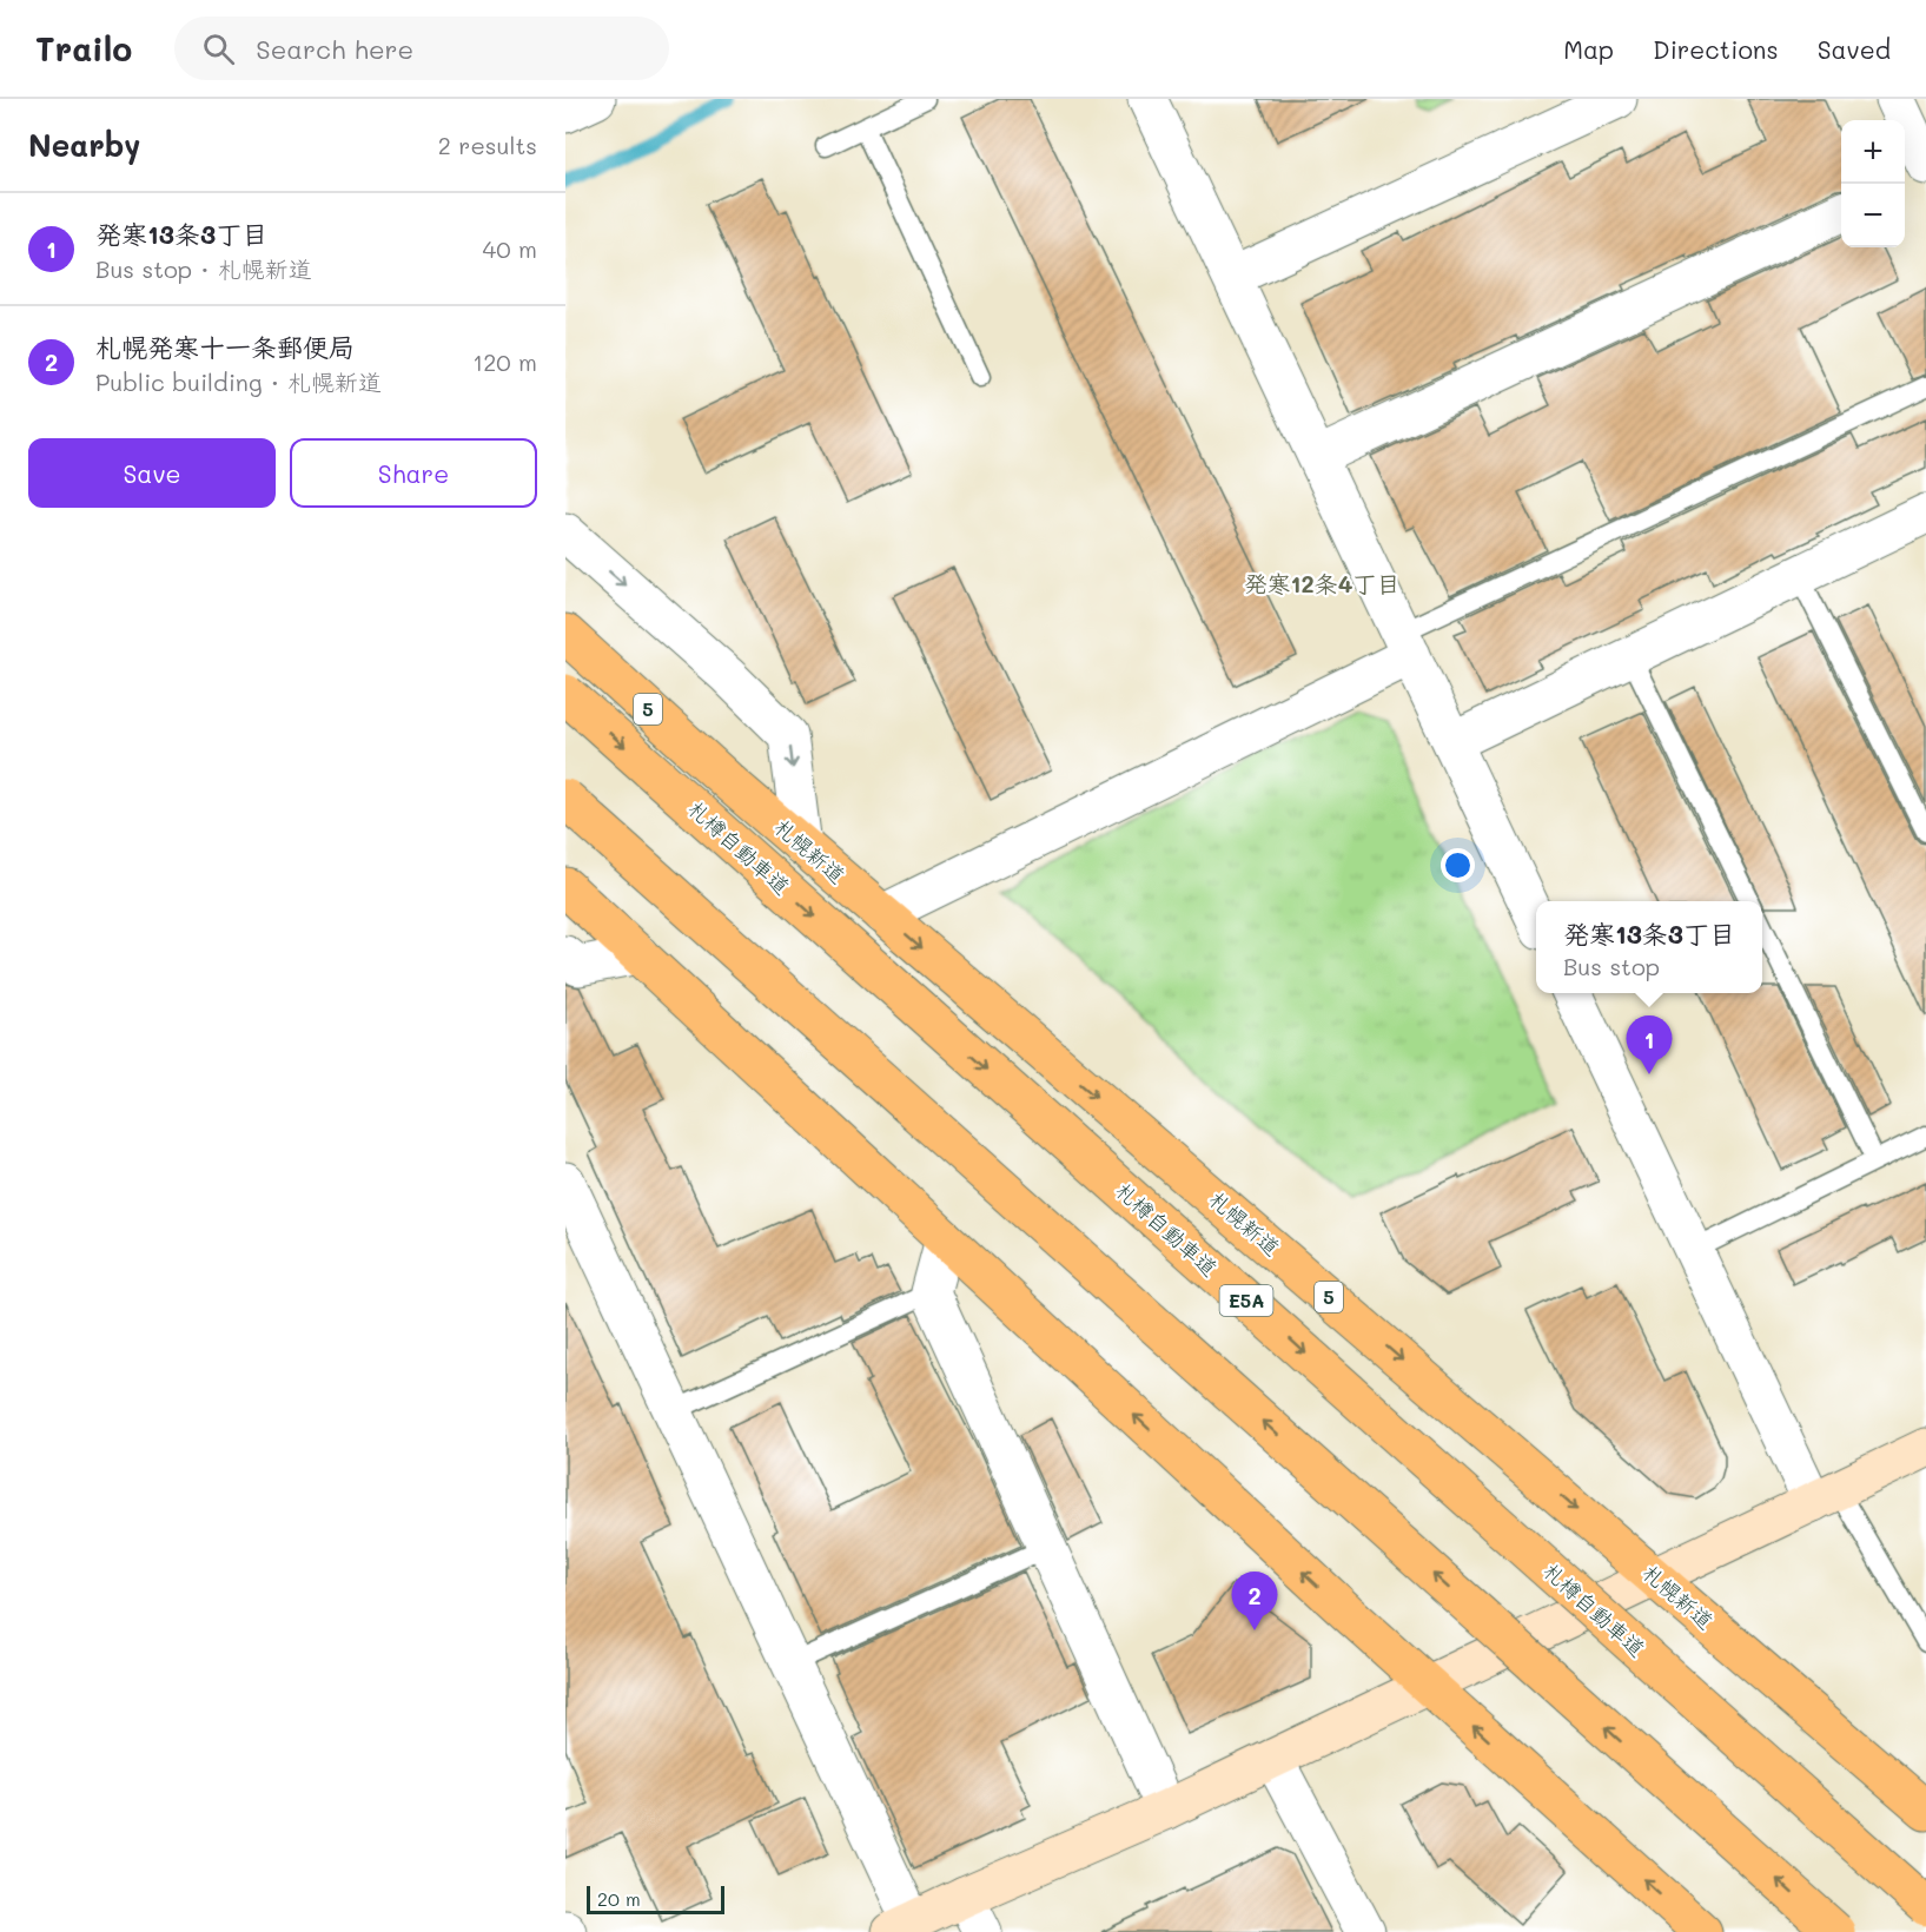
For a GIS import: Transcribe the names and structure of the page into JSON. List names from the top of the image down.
{
  "streets": {
    "highway": [
      "5",
      "札樽自動車道",
      "札幌新道",
      "E5A"
    ]
  },
  "districts": ["発寒12条4丁目"],
  "scale_bar": "20 m",
  "page": {
    "header": "Trailo",
    "search": "Search here",
    "nav": ["Map", "Directions", "Saved"],
    "heading": ["Nearby", "2 results"],
    "map_buttons": ["+", "−"],
    "list": [
      {
        "mark": "1",
        "name": "発寒13条3丁目",
        "note": "Bus stop · 札幌新道",
        "value": "40 m"
      },
      {
        "mark": "2",
        "name": "札幌発寒十一条郵便局",
        "note": "Public building · 札幌新道",
        "value": "120 m"
      }
    ],
    "buttons": ["Save", "Share"],
    "popup": ["発寒13条3丁目", "Bus stop"],
    "pins": ["1", "2"],
    "scale": "20 m"
  }
}
